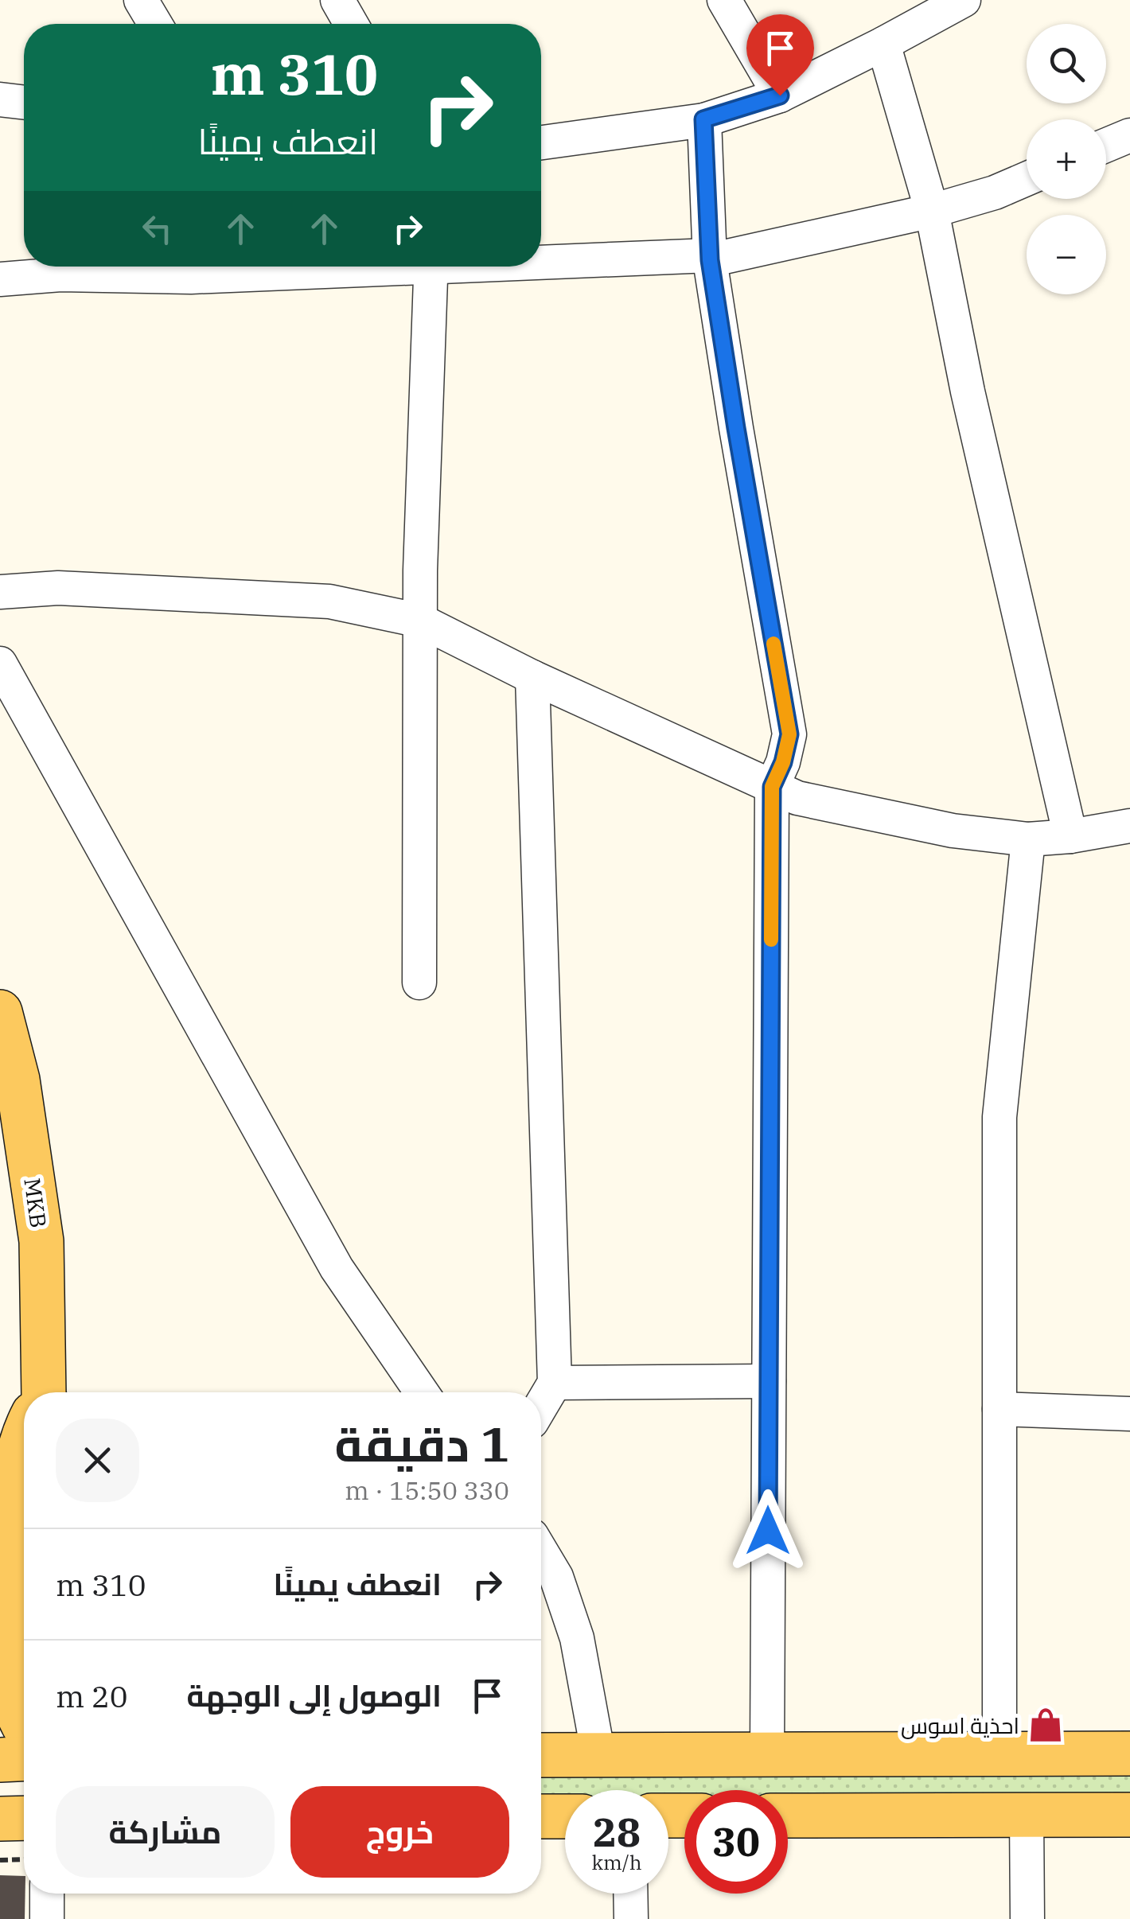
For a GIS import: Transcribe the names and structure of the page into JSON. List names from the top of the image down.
{
  "streets": {
    "main road": ["MKB"]
  },
  "places": {
    "shop": ["احذية اسوس"]
  },
  "page": {
    "map_buttons": ["+", "−"],
    "turn": ["310 m", "انعطف يمينًا"],
    "heading": ["1 دقيقة", "330 m · 15:50"],
    "list": [
      {
        "name": "انعطف يمينًا",
        "value": "310 m"
      },
      {
        "name": "الوصول إلى الوجهة",
        "value": "20 m"
      }
    ],
    "buttons": ["خروج", "مشاركة"],
    "speed": "28 km/h",
    "limit": "30"
  }
}
